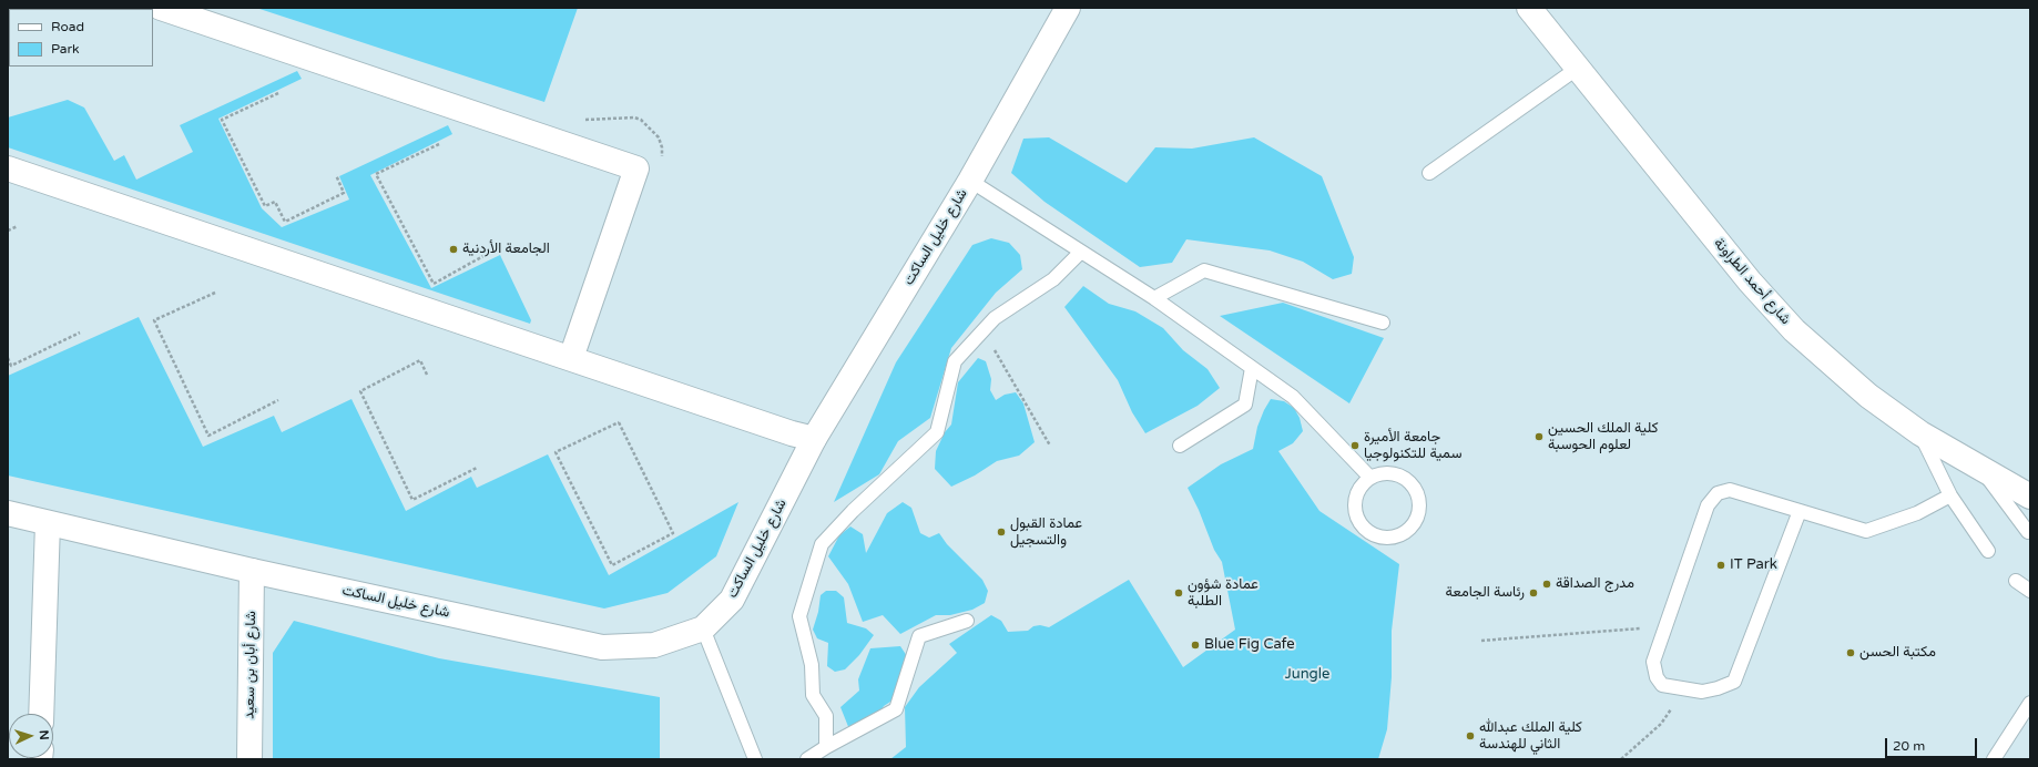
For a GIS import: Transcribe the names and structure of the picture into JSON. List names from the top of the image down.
{
  "streets": {
    "street": ["شارع خليل الساكت", "شارع أحمد الطراونة", "شارع أبان بن سعيد"]
  },
  "crossings": [
    ["شارع خليل الساكت", "شارع أبان بن سعيد"]
  ],
  "parks": ["Jungle"],
  "places": [
    "الجامعة الأردنية",
    "كلية الملك الحسين لعلوم الحوسبة",
    "جامعة الأميرة سمية للتكنولوجيا",
    "عمادة القبول والتسجيل",
    "IT Park",
    "مدرج الصداقة",
    "عمادة شؤون الطلبة",
    "رئاسة الجامعة",
    "Blue Fig Cafe",
    "مكتبة الحسن",
    "كلية الملك عبدالله الثاني للهندسة"
  ],
  "legend": ["Road", "Park"],
  "scale_bar": "20 m",
  "north": "right"
}
